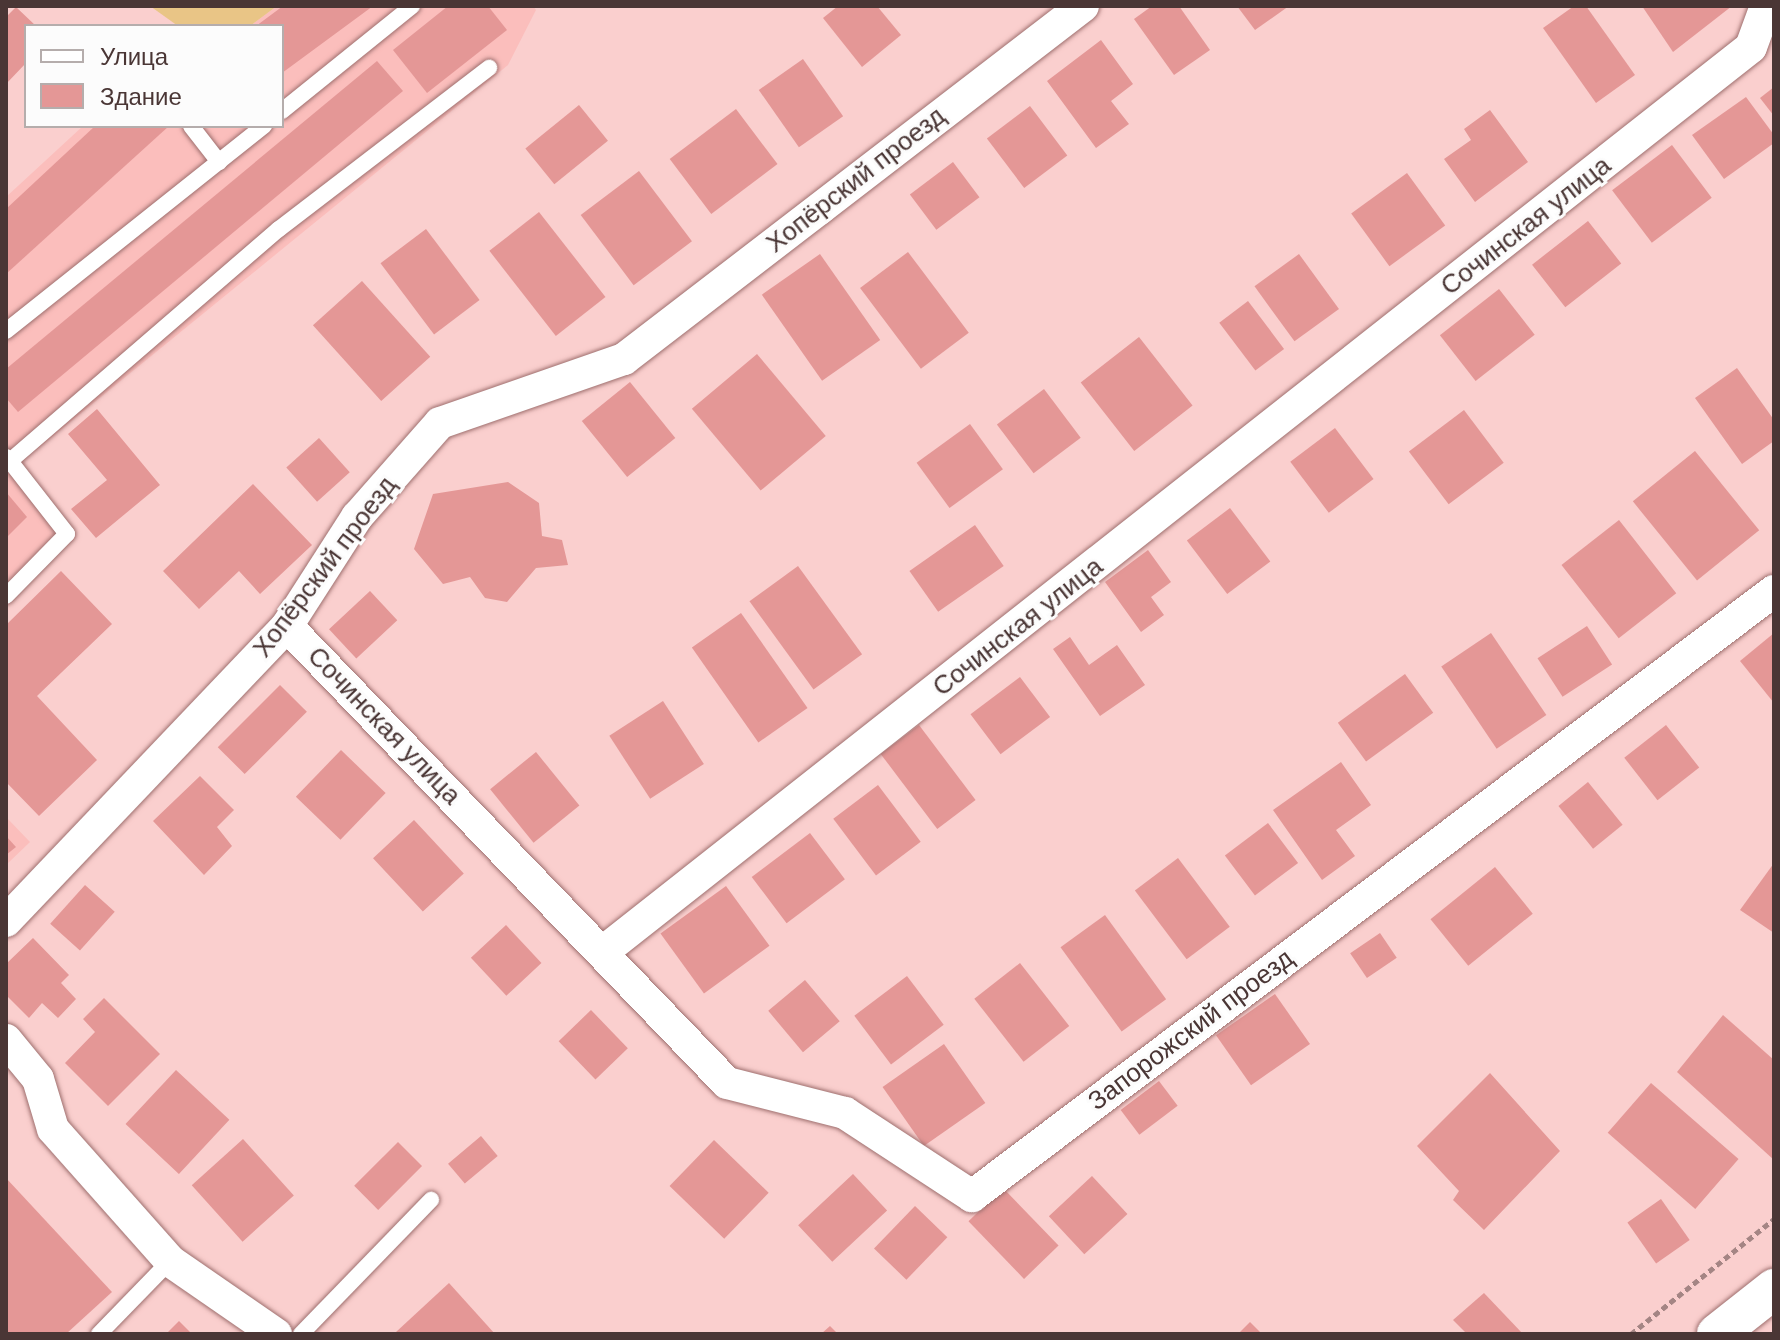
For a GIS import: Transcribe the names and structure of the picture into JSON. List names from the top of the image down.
{
  "streets": {
    "street": ["Хопёрский проезд", "Сочинская улица", "Запорожский проезд"]
  },
  "crossings": [
    ["Хопёрский проезд", "Сочинская улица"],
    ["Сочинская улица", "Запорожский проезд"]
  ],
  "legend": ["Улица", "Здание"]
}
